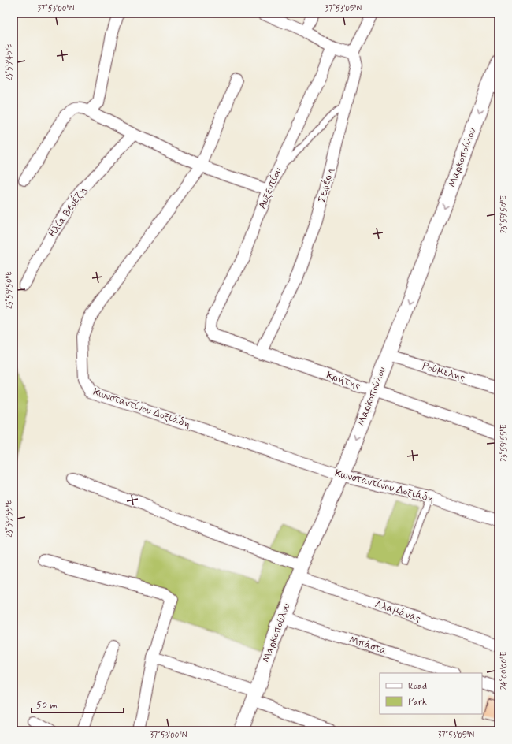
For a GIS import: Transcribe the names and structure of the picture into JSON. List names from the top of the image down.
{
  "streets": {
    "street": [
      "Μαρκοπούλου",
      "Σεφέρη",
      "Αυξεντίου",
      "Ηλία Βενέζη",
      "Ρούμελης",
      "Κρήτης",
      "Κωνσταντίνου Δοξιάδη",
      "Αλαμάνας",
      "Μπάστα"
    ]
  },
  "crossings": [
    ["Μαρκοπούλου", "Ρούμελης"],
    ["Μαρκοπούλου", "Κρήτης"],
    ["Μαρκοπούλου", "Κωνσταντίνου Δοξιάδη"],
    ["Μαρκοπούλου", "Αλαμάνας"],
    ["Μαρκοπούλου", "Μπάστα"],
    ["Σεφέρη", "Κρήτης"],
    ["Αυξεντίου", "Κρήτης"]
  ],
  "one_way": ["Μαρκοπούλου"],
  "legend": ["Road", "Park"],
  "scale_bar": "50 m",
  "coordinates": [
    "37°53'00\"N",
    "37°53'05\"N",
    "23°59'45\"E",
    "23°59'50\"E",
    "23°59'55\"E",
    "24°00'00\"E"
  ]
}
